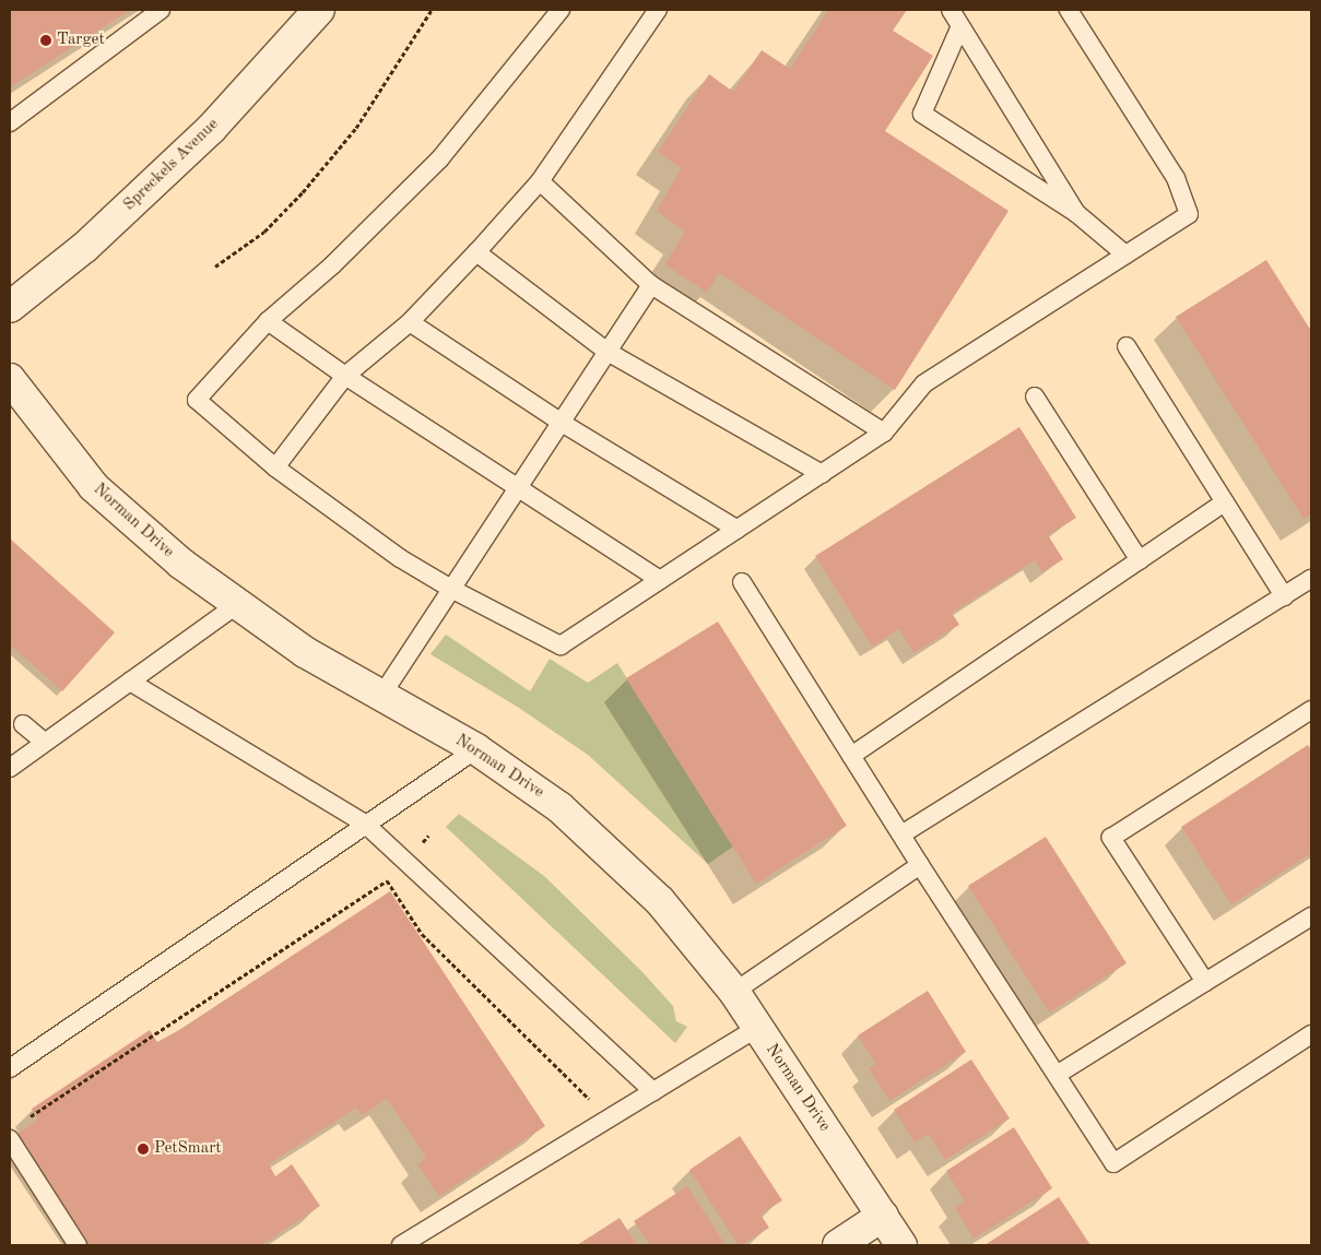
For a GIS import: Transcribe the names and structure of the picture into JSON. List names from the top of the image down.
{
  "streets": {
    "street": ["Spreckels Avenue", "Norman Drive"]
  },
  "places": ["Target", "PetSmart"]
}
